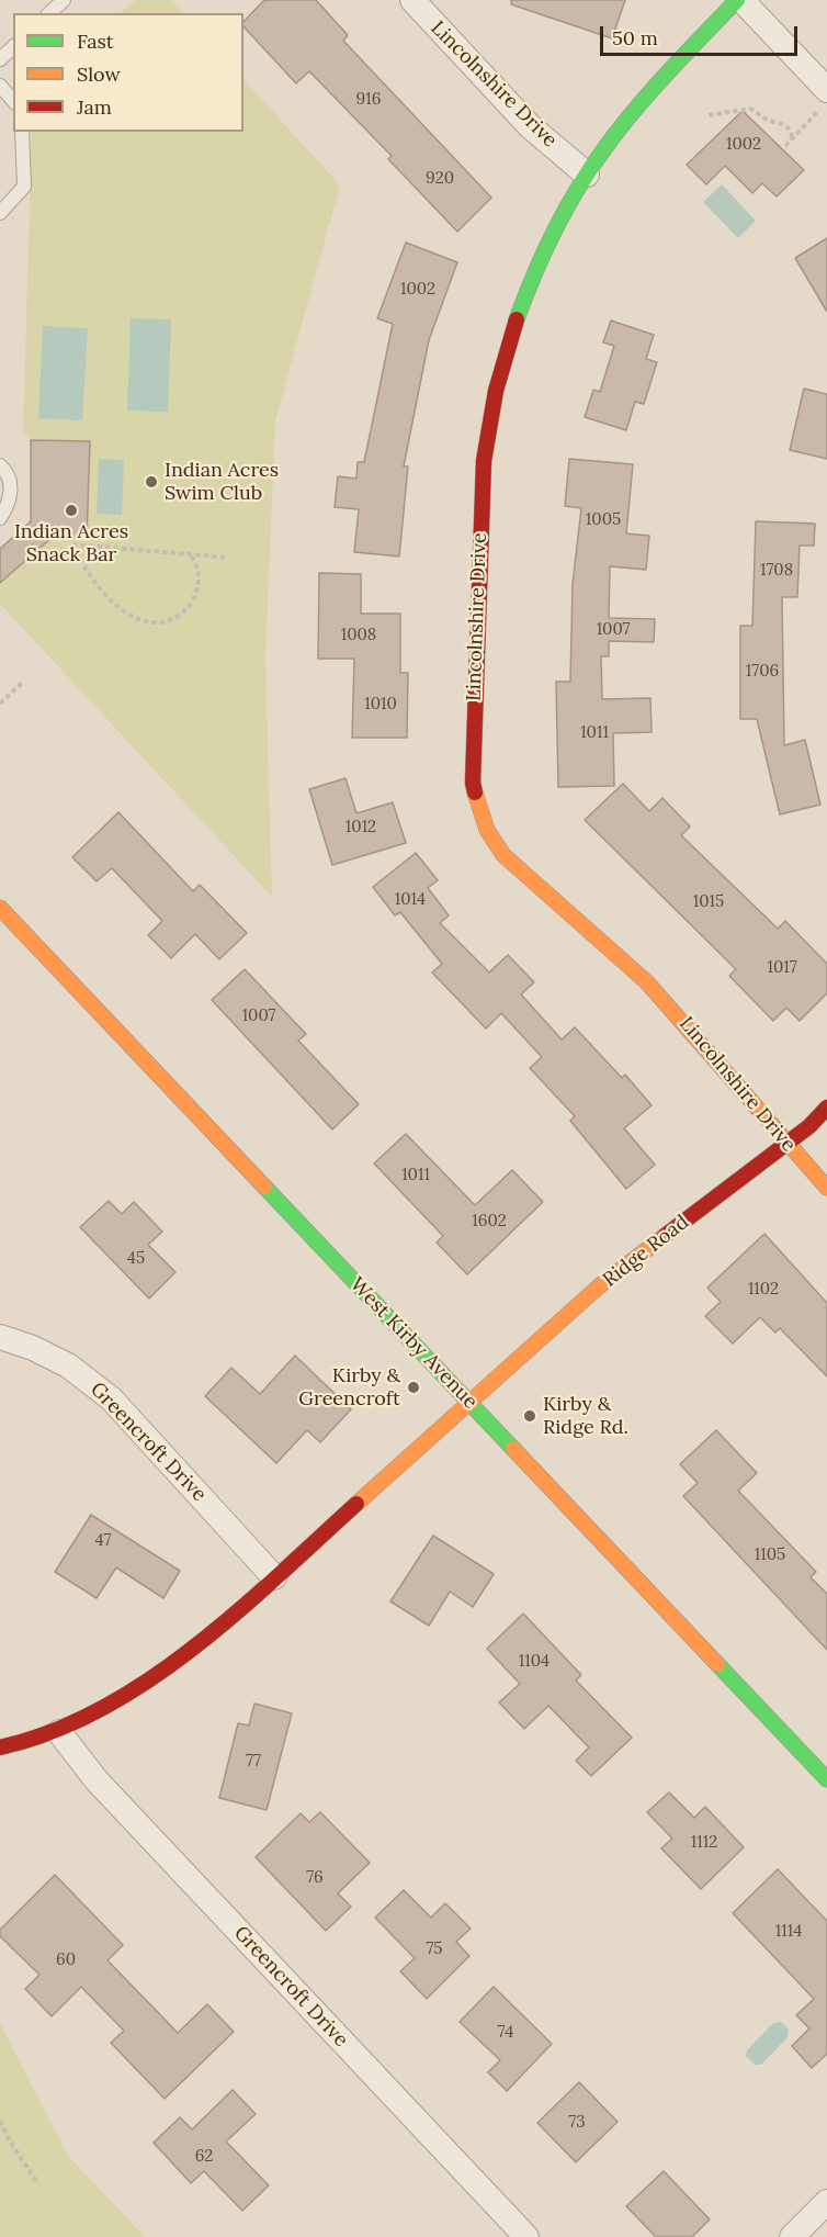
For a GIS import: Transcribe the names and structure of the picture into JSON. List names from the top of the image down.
{
  "streets": {
    "street": [
      "Lincolnshire Drive",
      "Ridge Road",
      "West Kirby Avenue",
      "Greencroft Drive"
    ]
  },
  "crossings": [
    ["Lincolnshire Drive", "Ridge Road"],
    ["Ridge Road", "West Kirby Avenue"]
  ],
  "places": [
    "Indian Acres Swim Club",
    "Indian Acres Snack Bar",
    "Kirby & Greencroft",
    "Kirby & Ridge Rd."
  ],
  "house_numbers": [
    "916",
    "1002",
    "920",
    "1002",
    "1005",
    "1708",
    "1007",
    "1008",
    "1706",
    "1010",
    "1011",
    "1012",
    "1014",
    "1015",
    "1017",
    "1007",
    "1011",
    "1602",
    "45",
    "1102",
    "47",
    "1105",
    "1104",
    "77",
    "1112",
    "76",
    "1114",
    "75",
    "60",
    "74",
    "73",
    "62"
  ],
  "legend": ["Fast", "Slow", "Jam"],
  "scale_bar": "50 m"
}
